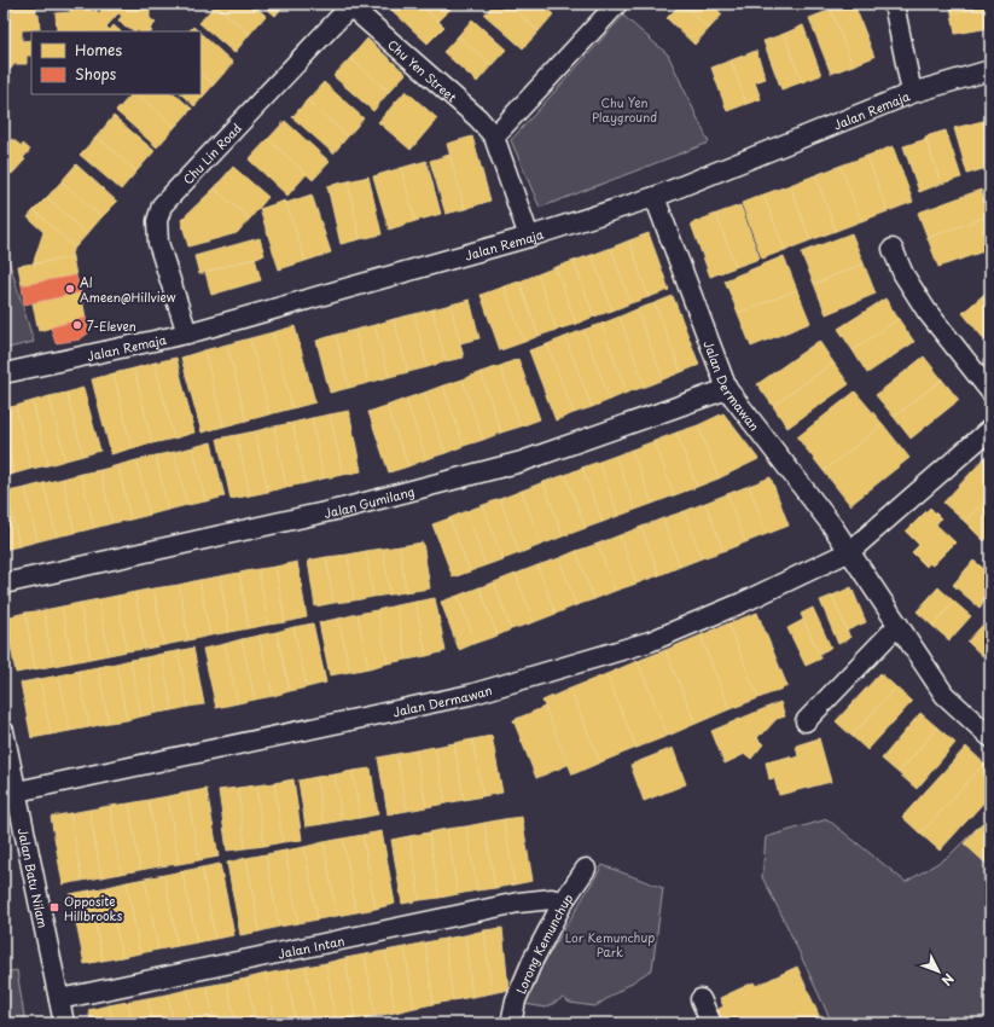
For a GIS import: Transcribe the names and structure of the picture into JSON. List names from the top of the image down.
{
  "streets": {
    "street": [
      "Chu Yen Street",
      "Jalan Remaja",
      "Chu Lin Road",
      "Jalan Dermawan",
      "Jalan Gumilang",
      "Jalan Batu Nilam",
      "Lorong Kemunchup",
      "Jalan Intan"
    ]
  },
  "crossings": [
    ["Chu Yen Street", "Jalan Remaja"],
    ["Chu Yen Street", "Chu Lin Road"],
    ["Jalan Remaja", "Chu Lin Road"],
    ["Jalan Remaja", "Jalan Dermawan"],
    ["Jalan Dermawan", "Jalan Gumilang"],
    ["Jalan Dermawan", "Jalan Batu Nilam"],
    ["Jalan Batu Nilam", "Jalan Intan"],
    ["Lorong Kemunchup", "Jalan Intan"]
  ],
  "parks": ["Chu Yen Playground", "Lor Kemunchup Park"],
  "places": {
    "other": ["Al Ameen@Hillview", "7-Eleven"],
    "transit": ["Opposite Hillbrooks"]
  },
  "legend": ["Homes", "Shops"],
  "north": "bottom right"
}
